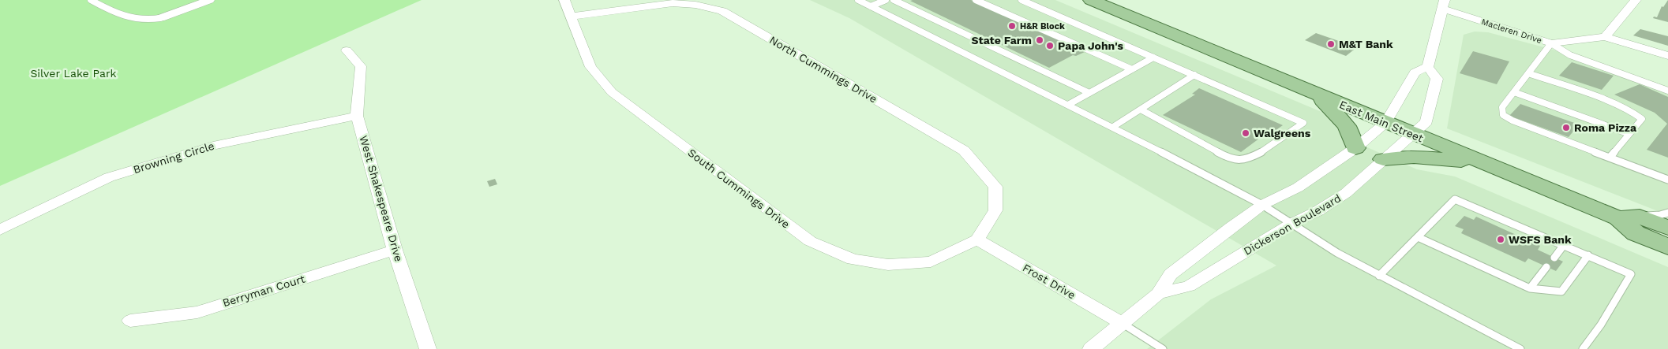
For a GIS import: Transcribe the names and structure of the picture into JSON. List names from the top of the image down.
{
  "streets": {
    "main road": ["East Main Street"],
    "street": [
      "Macleren Drive",
      "North Cummings Drive",
      "Browning Circle",
      "South Cummings Drive",
      "West Shakespeare Drive",
      "Dickerson Boulevard",
      "Frost Drive",
      "Berryman Court"
    ]
  },
  "crossings": [
    ["North Cummings Drive", "South Cummings Drive"],
    ["North Cummings Drive", "Frost Drive"],
    ["East Main Street", "Dickerson Boulevard"],
    ["Browning Circle", "West Shakespeare Drive"],
    ["South Cummings Drive", "Frost Drive"],
    ["West Shakespeare Drive", "Berryman Court"],
    ["Dickerson Boulevard", "Frost Drive"]
  ],
  "parks": ["Silver Lake Park"],
  "places": [
    "H&R Block",
    "State Farm",
    "M&T Bank",
    "Papa John's",
    "Roma Pizza",
    "Walgreens",
    "WSFS Bank"
  ]
}
